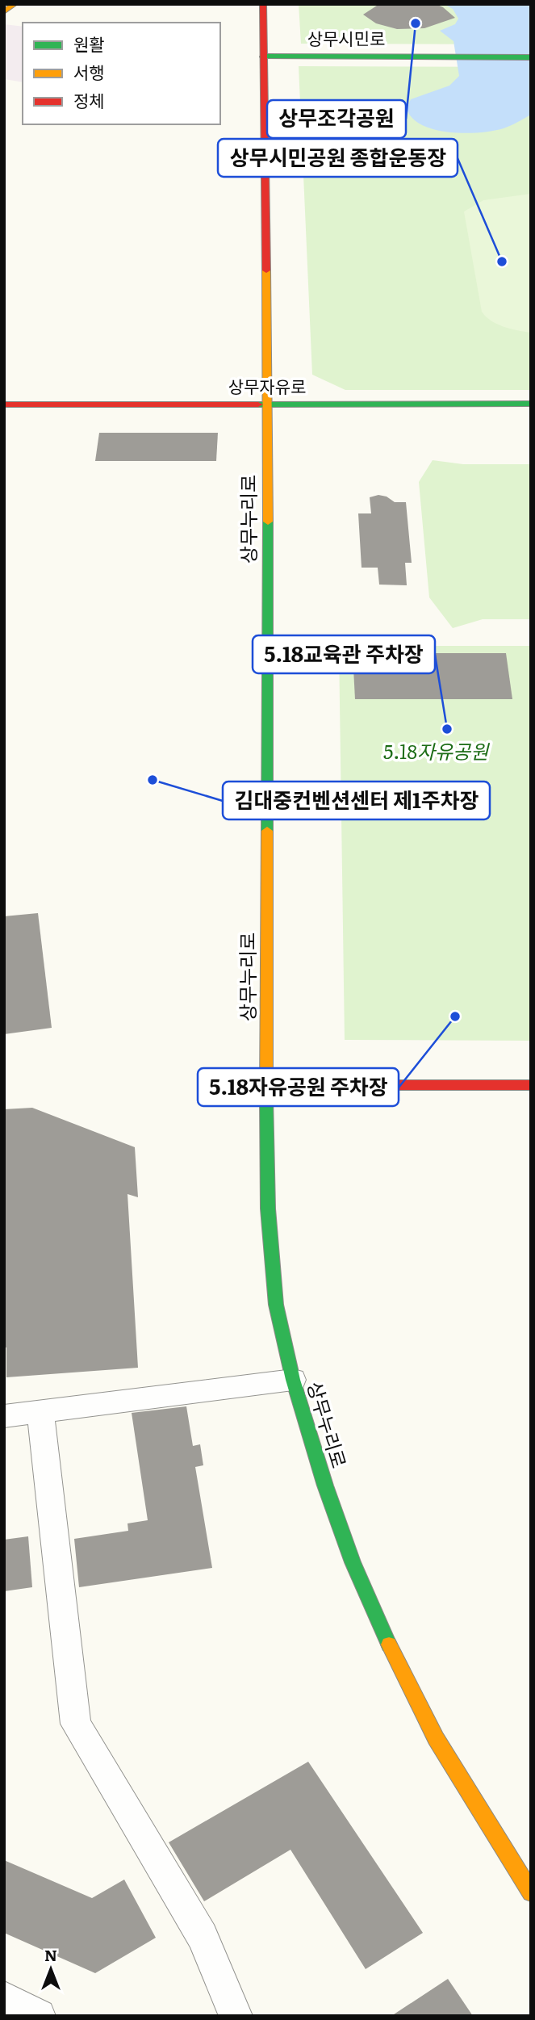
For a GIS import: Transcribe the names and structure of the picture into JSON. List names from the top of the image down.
{
  "streets": {
    "street": ["상무시민로", "상무자유로", "상무누리로"]
  },
  "crossings": [
    ["상무시민로", "상무누리로"],
    ["상무자유로", "상무누리로"]
  ],
  "parks": ["5.18자유공원"],
  "places": [
    "상무조각공원",
    "상무시민공원 종합운동장",
    "5.18교육관 주차장",
    "김대중컨벤션센터 제1주차장",
    "5.18자유공원 주차장"
  ],
  "legend": ["원활", "서행", "정체"],
  "north": "top"
}
